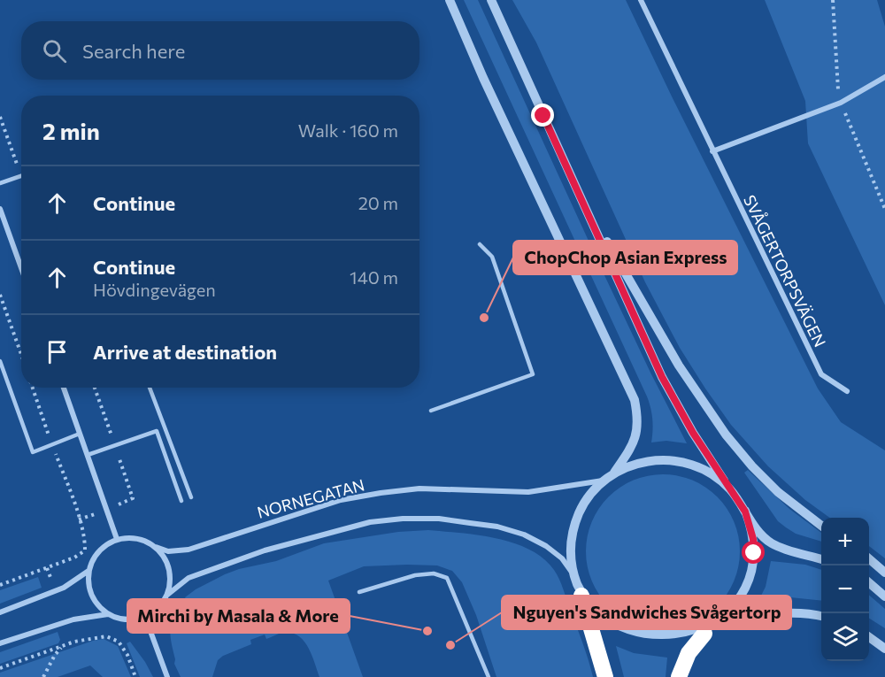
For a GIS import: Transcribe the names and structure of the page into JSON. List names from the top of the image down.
{
  "streets": {
    "street": ["SVÅGERTORPSVÄGEN", "NORNEGATAN"]
  },
  "places": ["ChopChop Asian Express", "Mirchi by Masala & More", "Nguyen's Sandwiches Svågertorp"],
  "page": {
    "search": "Search here",
    "heading": ["2 min", "Walk · 160 m"],
    "list": [
      ["Continue", "20 m"],
      ["Continue", "Hövdingevägen", "140 m"],
      "Arrive at destination"
    ],
    "map_buttons": ["+", "−"]
  }
}
